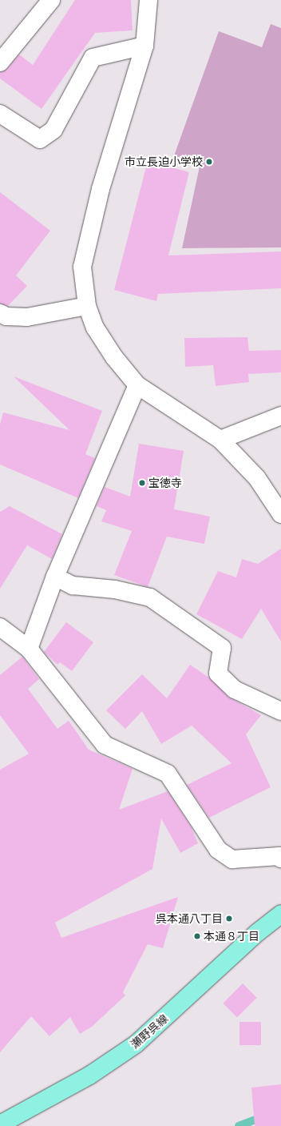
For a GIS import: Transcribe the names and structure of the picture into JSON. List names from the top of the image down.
{
  "streets": {
    "main road": ["瀬野呉線"]
  },
  "places": [
    "市立長迫小学校",
    "宝徳寺",
    "呉本通八丁目",
    "本通８丁目"
  ]
}
